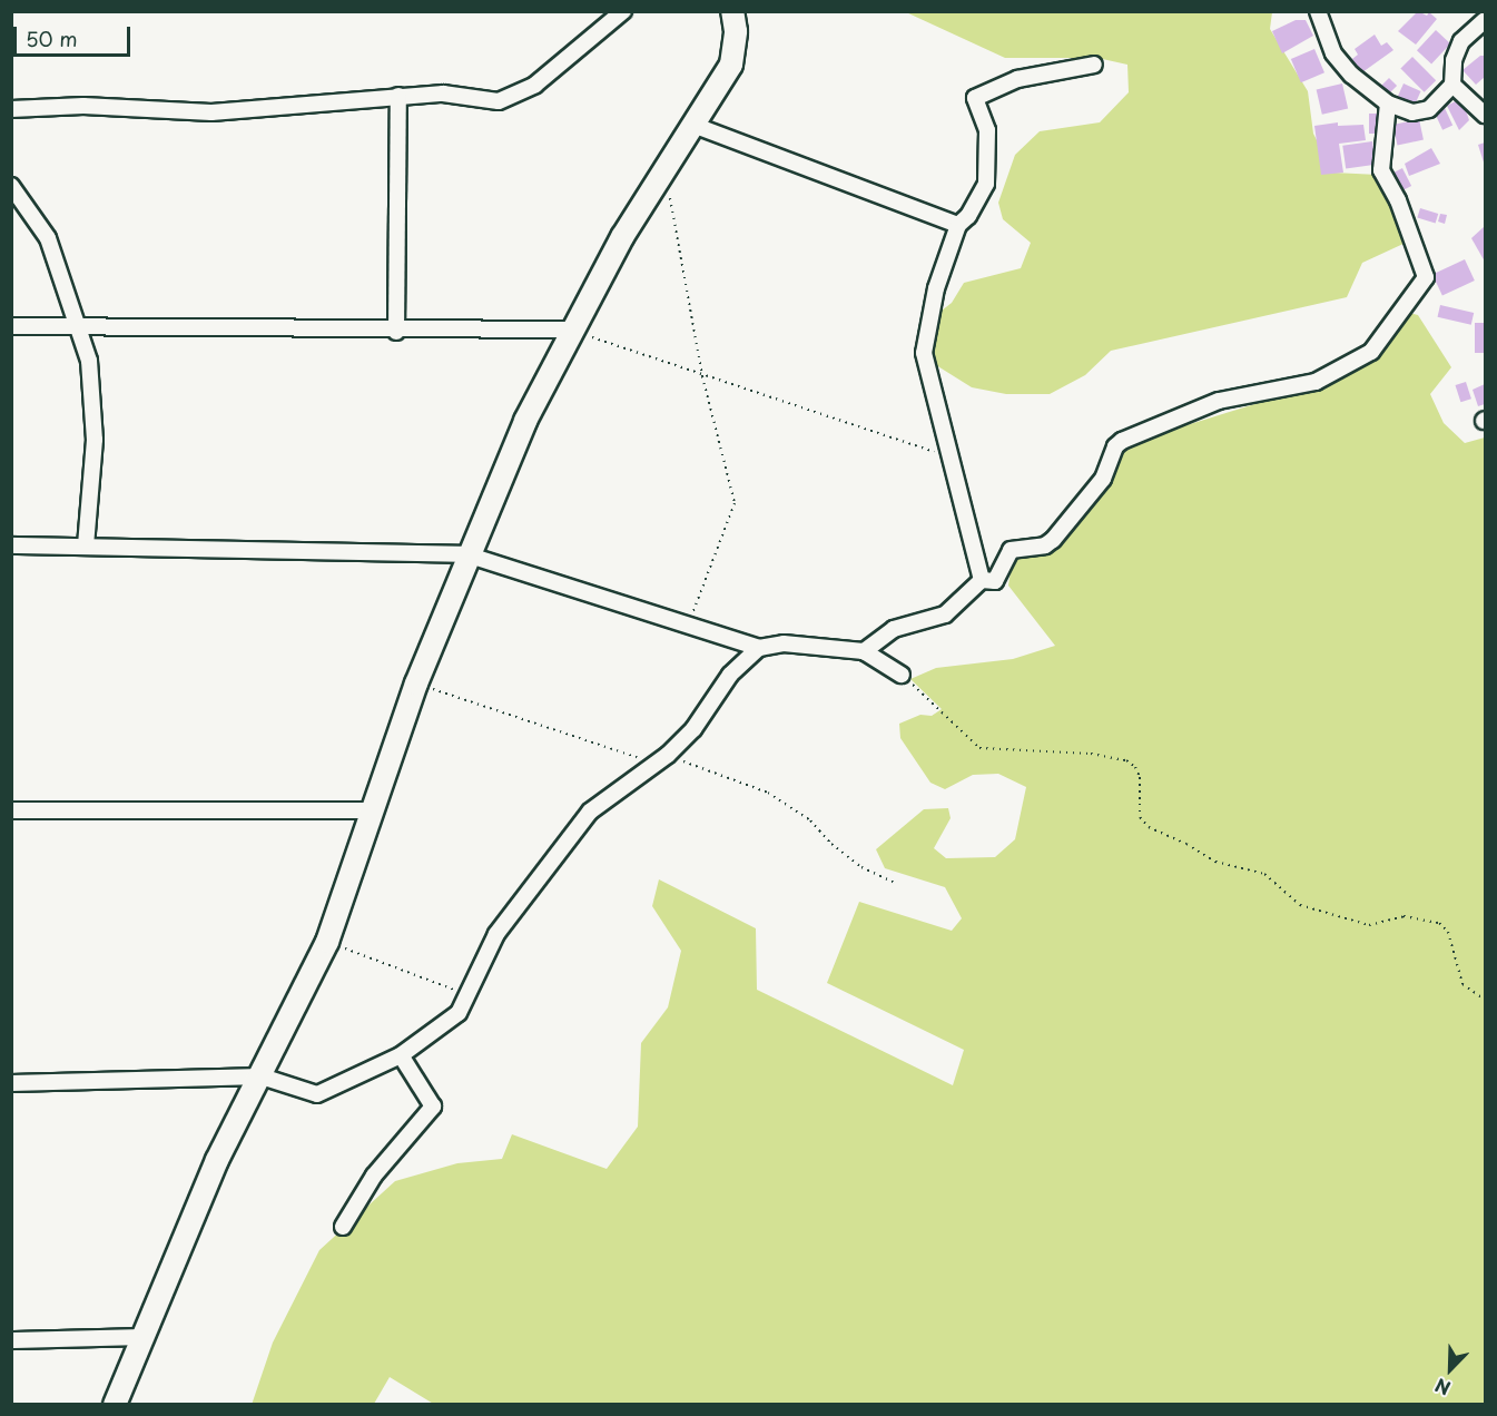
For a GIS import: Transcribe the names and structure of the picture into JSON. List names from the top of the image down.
{
  "scale_bar": "50 m",
  "north": "bottom left"
}
